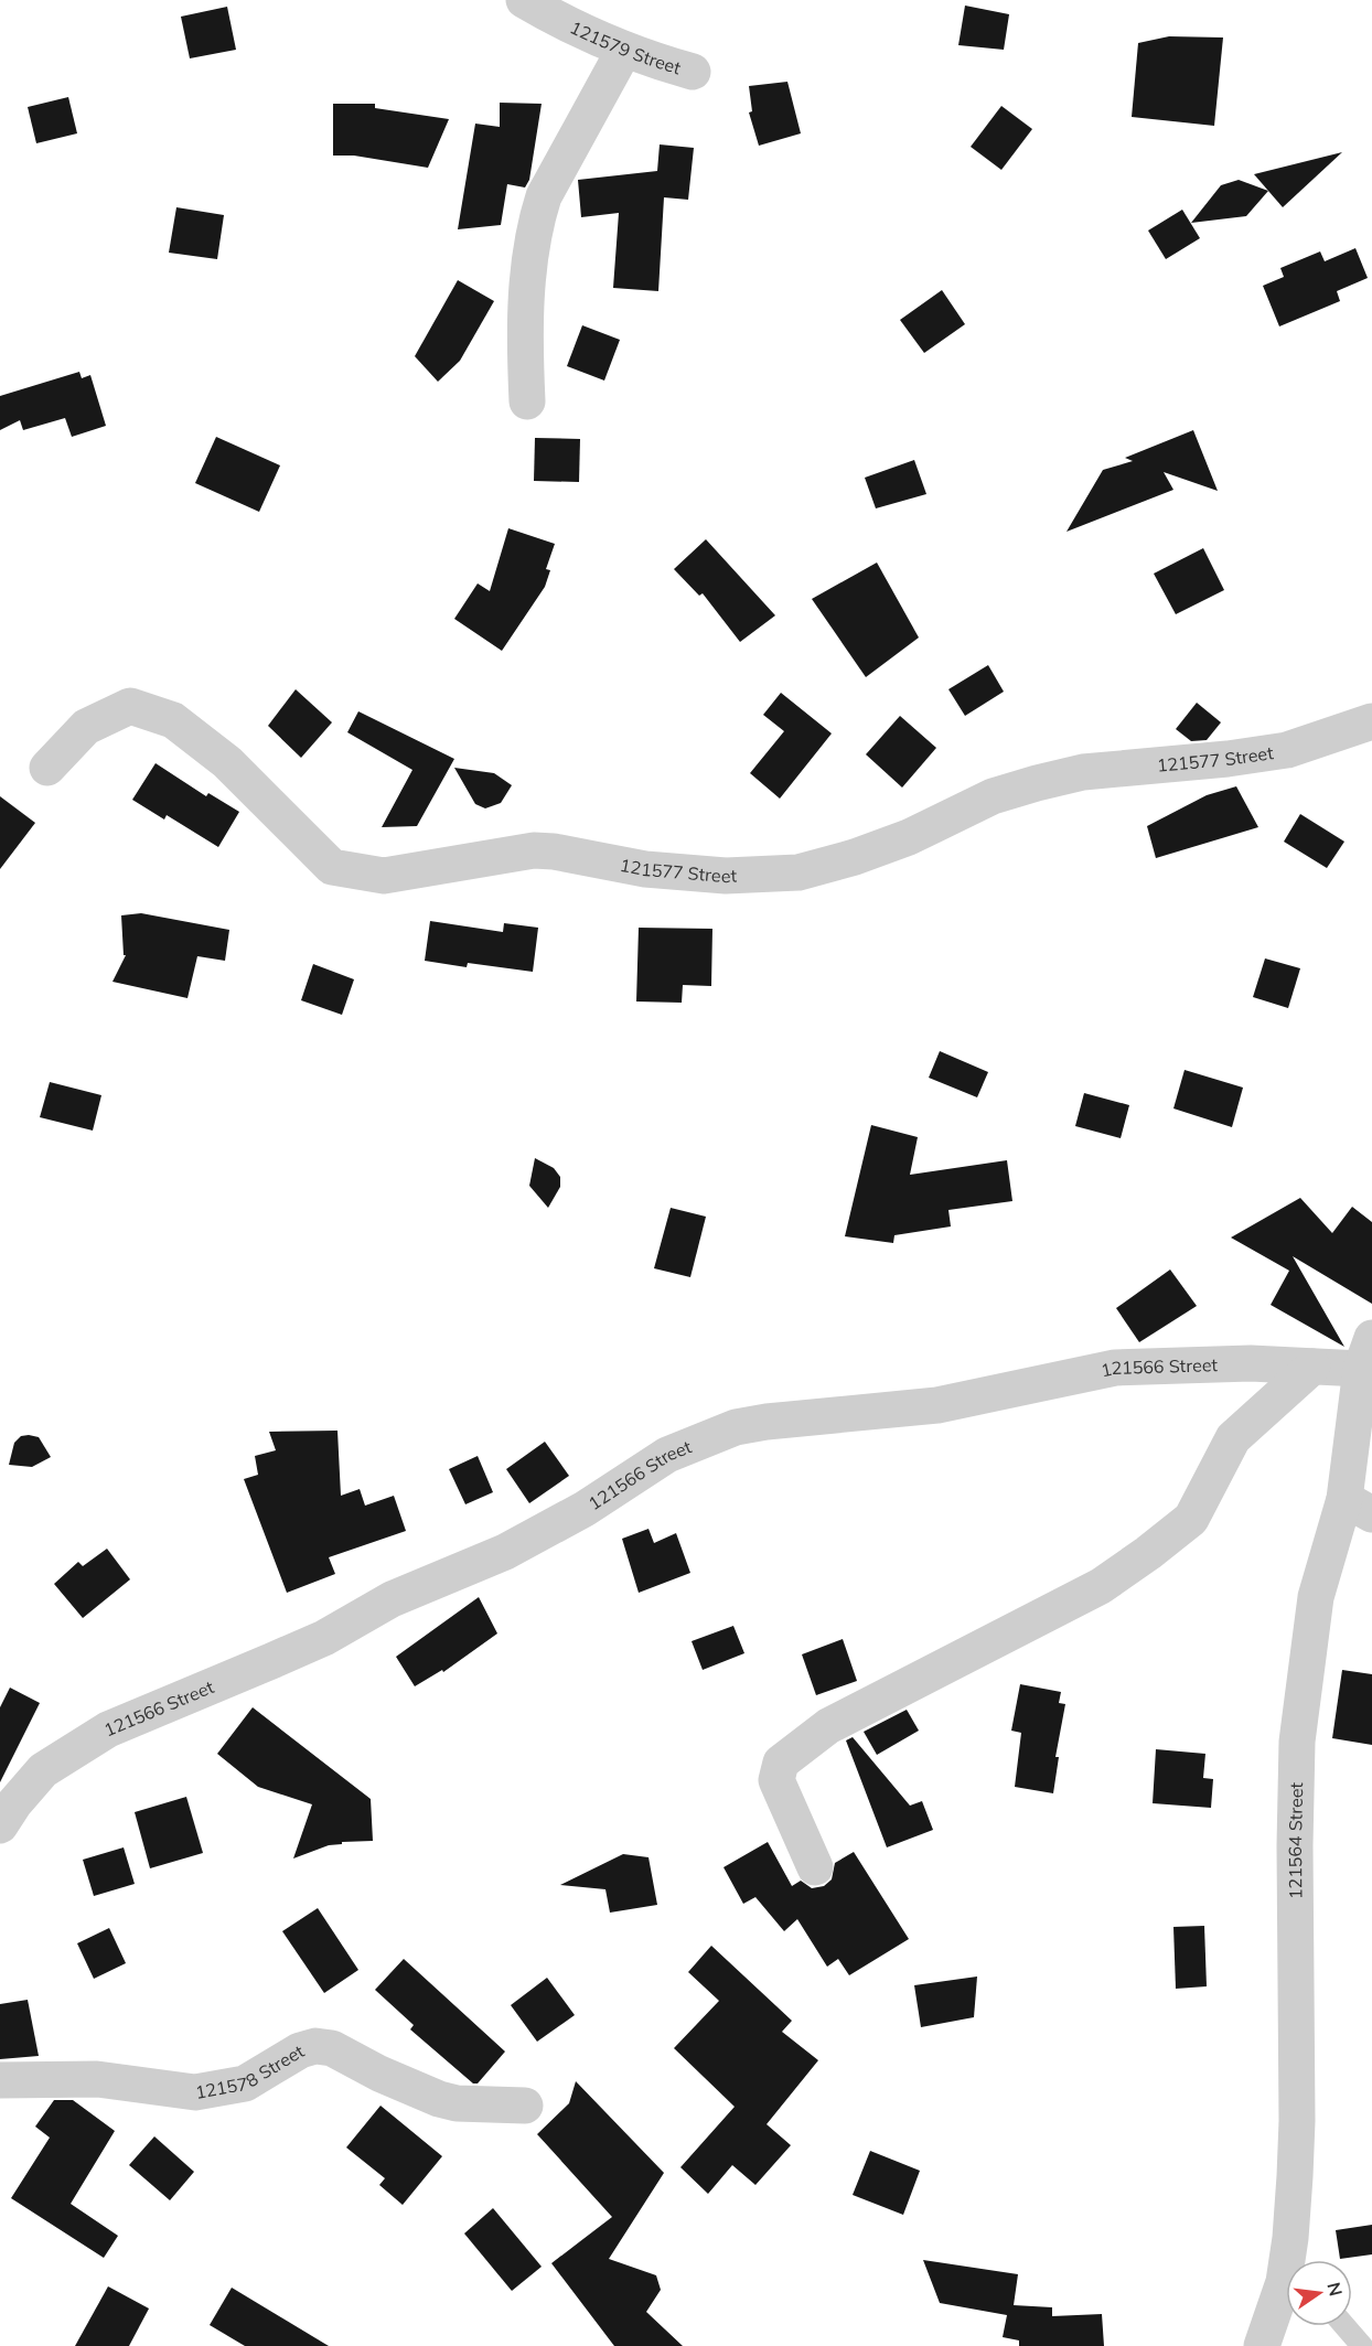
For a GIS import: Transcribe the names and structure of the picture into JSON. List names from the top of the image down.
{
  "streets": {
    "street": [
      "121579 Street",
      "121577 Street",
      "121566 Street",
      "121564 Street",
      "121578 Street"
    ]
  },
  "crossings": [
    ["121566 Street", "121564 Street"]
  ],
  "north": "right"
}
